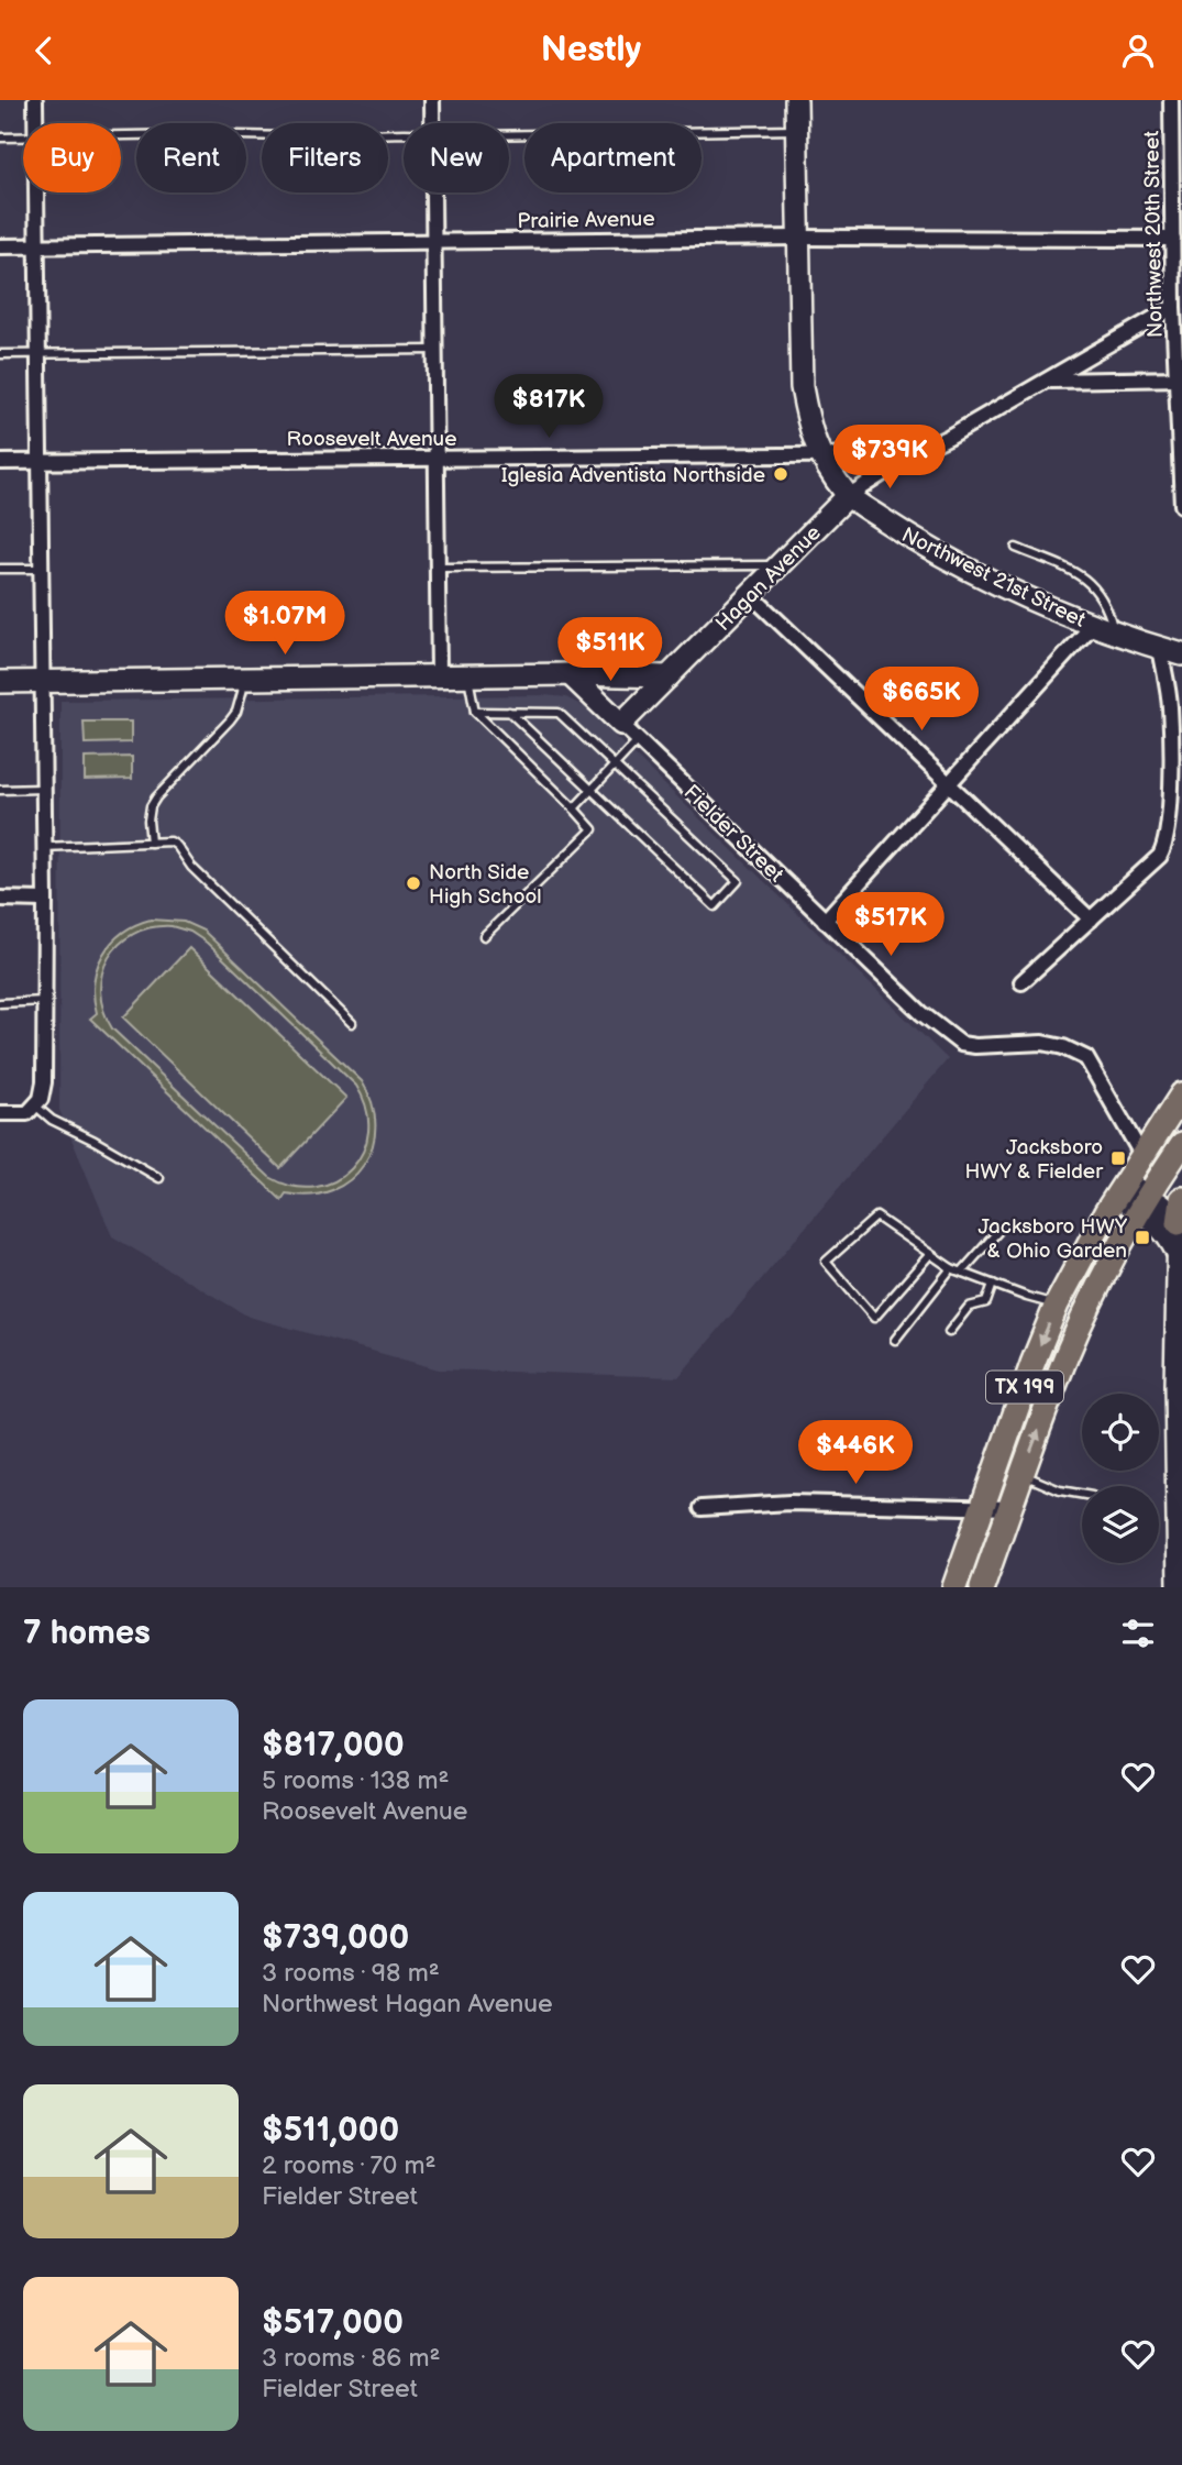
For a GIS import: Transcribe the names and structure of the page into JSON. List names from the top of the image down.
{
  "streets": {
    "main road": ["TX 199"],
    "street": [
      "Prairie Avenue",
      "Northwest 20th Street",
      "Roosevelt Avenue",
      "Northwest 21st Street",
      "Hagan Avenue",
      "Fielder Street"
    ]
  },
  "crossings": [
    ["Prairie Avenue", "Northwest 20th Street"],
    ["Prairie Avenue", "Northwest 21st Street"],
    ["Roosevelt Avenue", "Northwest 21st Street"],
    ["Northwest 21st Street", "Hagan Avenue"],
    ["Hagan Avenue", "Fielder Street"],
    ["Fielder Street", "TX 199"]
  ],
  "places": {
    "other": ["Iglesia Adventista Northside", "North Side High School"],
    "transit": ["Jacksboro HWY & Fielder", "Jacksboro HWY & Ohio Garden"]
  },
  "page": {
    "header": "Nestly",
    "chip": [
      "Buy",
      "Rent",
      "Filters",
      "New",
      "Apartment"
    ],
    "price": [
      "$817K",
      "$739K",
      "$1.07M",
      "$511K",
      "$665K",
      "$517K",
      "$446K"
    ],
    "heading": "7 homes",
    "list": [
      {
        "name": "$817,000",
        "note": "5 rooms · 138 m² · Roosevelt Avenue"
      },
      {
        "name": "$739,000",
        "note": "3 rooms · 98 m² · Northwest Hagan Avenue"
      },
      {
        "name": "$511,000",
        "note": "2 rooms · 70 m² · Fielder Street"
      },
      {
        "name": "$517,000",
        "note": "3 rooms · 86 m² · Fielder Street"
      }
    ]
  }
}
